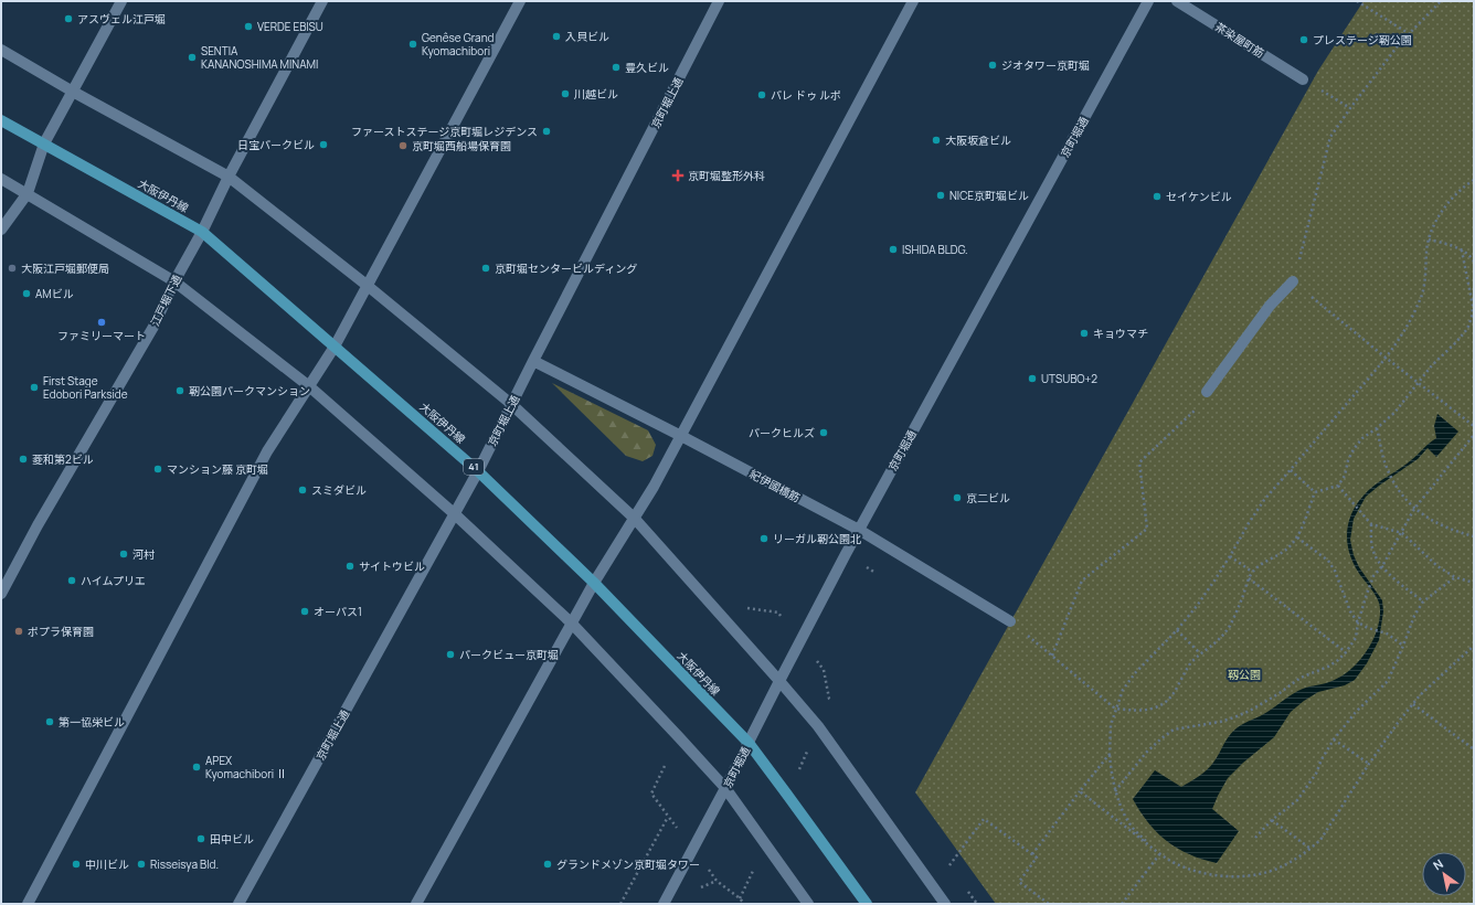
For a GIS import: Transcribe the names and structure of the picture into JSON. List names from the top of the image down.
{
  "streets": {
    "main road": ["大阪伊丹線", "41"],
    "street": [
      "茶染屋町筋",
      "京町堀上通",
      "京町堀通",
      "江戸堀下通",
      "紀伊國橋筋"
    ]
  },
  "crossings": [
    ["京町堀上通", "大阪伊丹線"],
    ["京町堀上通", "紀伊國橋筋"],
    ["京町堀通", "大阪伊丹線"],
    ["京町堀通", "紀伊國橋筋"],
    ["大阪伊丹線", "江戸堀下通"]
  ],
  "parks": ["靱公園"],
  "places": {
    "other": [
      "アスヴェル江戸堀",
      "VERDE EBISU",
      "入貝ビル",
      "プレステージ靭公園",
      "Genêse Grand Kyomachibori",
      "SENTIA KANANOSHIMA MINAMI",
      "ジオタワー京町堀",
      "豊久ビル",
      "川越ビル",
      "パレ ドゥ ルポ",
      "ファーストステージ京町堀レジデンス",
      "大阪坂倉ビル",
      "日宝パークビル",
      "京町堀西船場保育園",
      "NICE京町堀ビル",
      "セイケンビル",
      "ISHIDA BLDG.",
      "大阪江戸堀郵便局",
      "京町堀センタービルディング",
      "AMビル",
      "ファミリーマート",
      "キョウマチ",
      "UTSUBO+2",
      "First Stage Edobori Parkside",
      "靭公園パークマンション",
      "パークヒルズ",
      "菱和第2ビル",
      "マンション藤 京町堀",
      "スミダビル",
      "京二ビル",
      "リーガル靭公園北",
      "河村",
      "サイトウビル",
      "ハイムプリエ",
      "オーパス1",
      "ポプラ保育園",
      "パークビュー京町堀",
      "第一協栄ビル",
      "APEX Kyomachibori Ⅱ",
      "田中ビル",
      "中川ビル",
      "Risseisya Bld.",
      "グランドメゾン京町堀タワー"
    ],
    "health": ["京町堀整形外科"]
  },
  "north": "top left"
}
